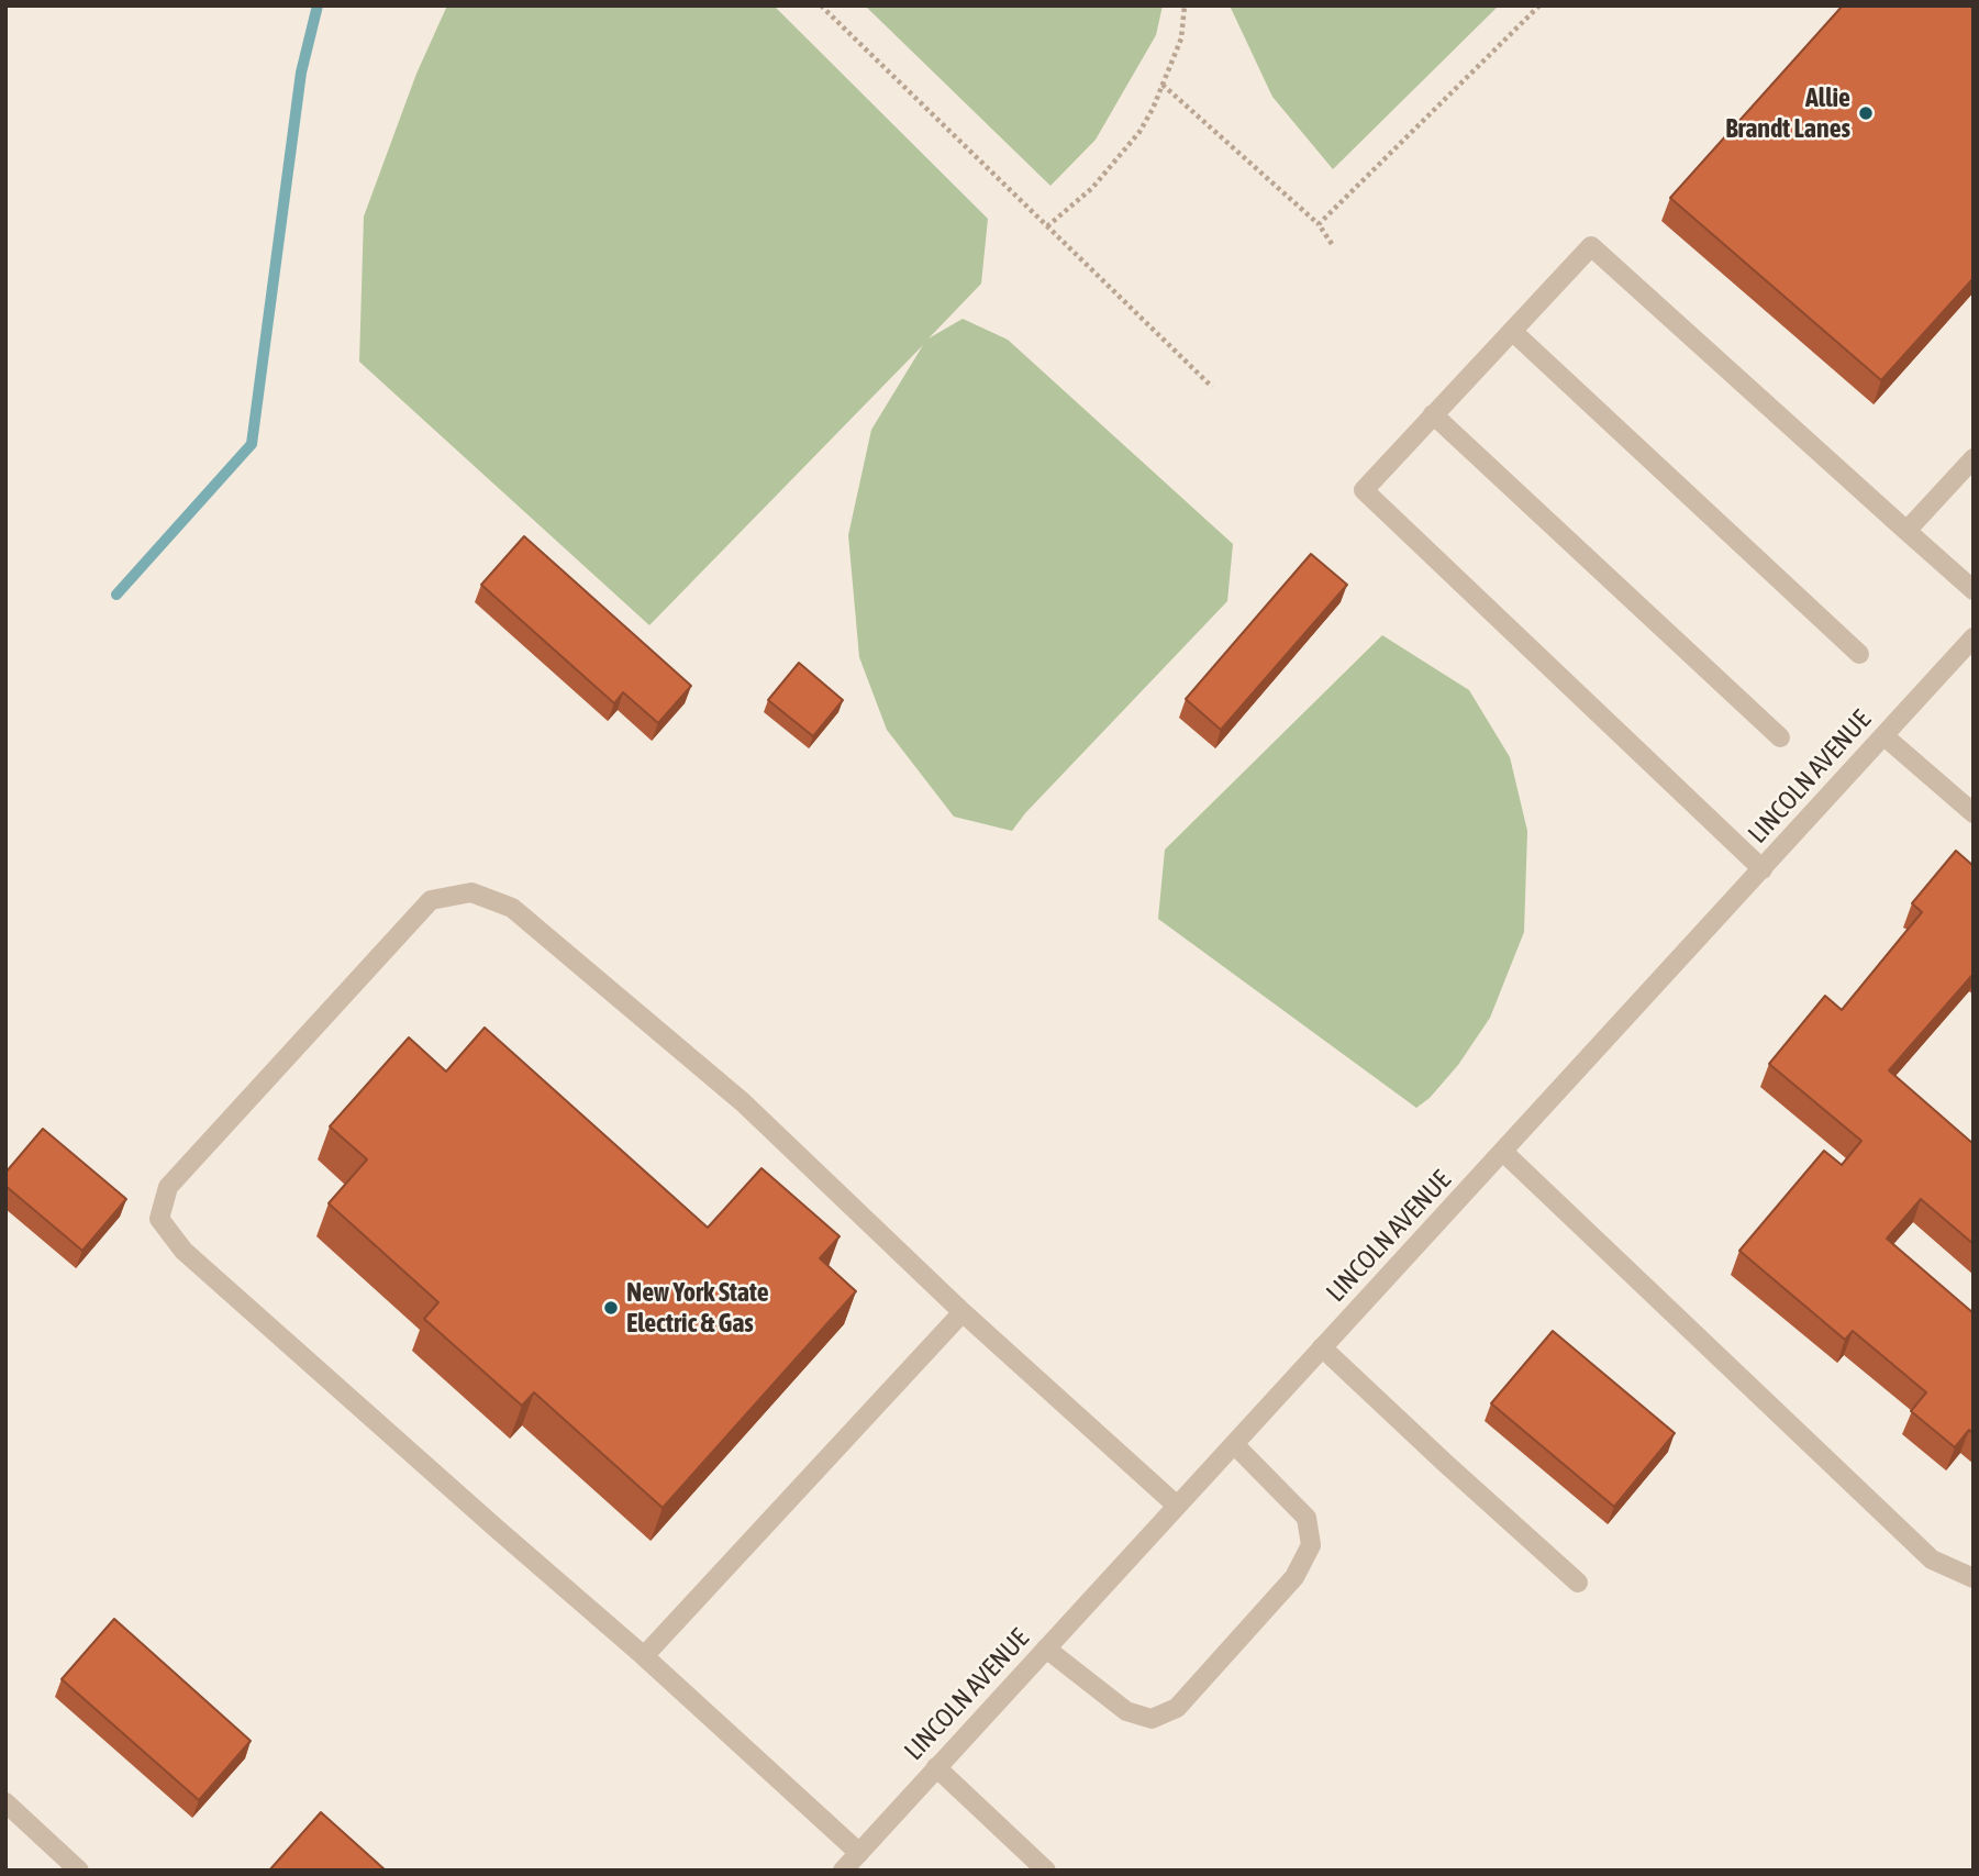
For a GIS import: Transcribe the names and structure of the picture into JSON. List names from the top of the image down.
{
  "streets": {
    "street": ["LINCOLN AVENUE"]
  },
  "places": ["Allie Brandt Lanes", "New York State Electric & Gas"]
}
